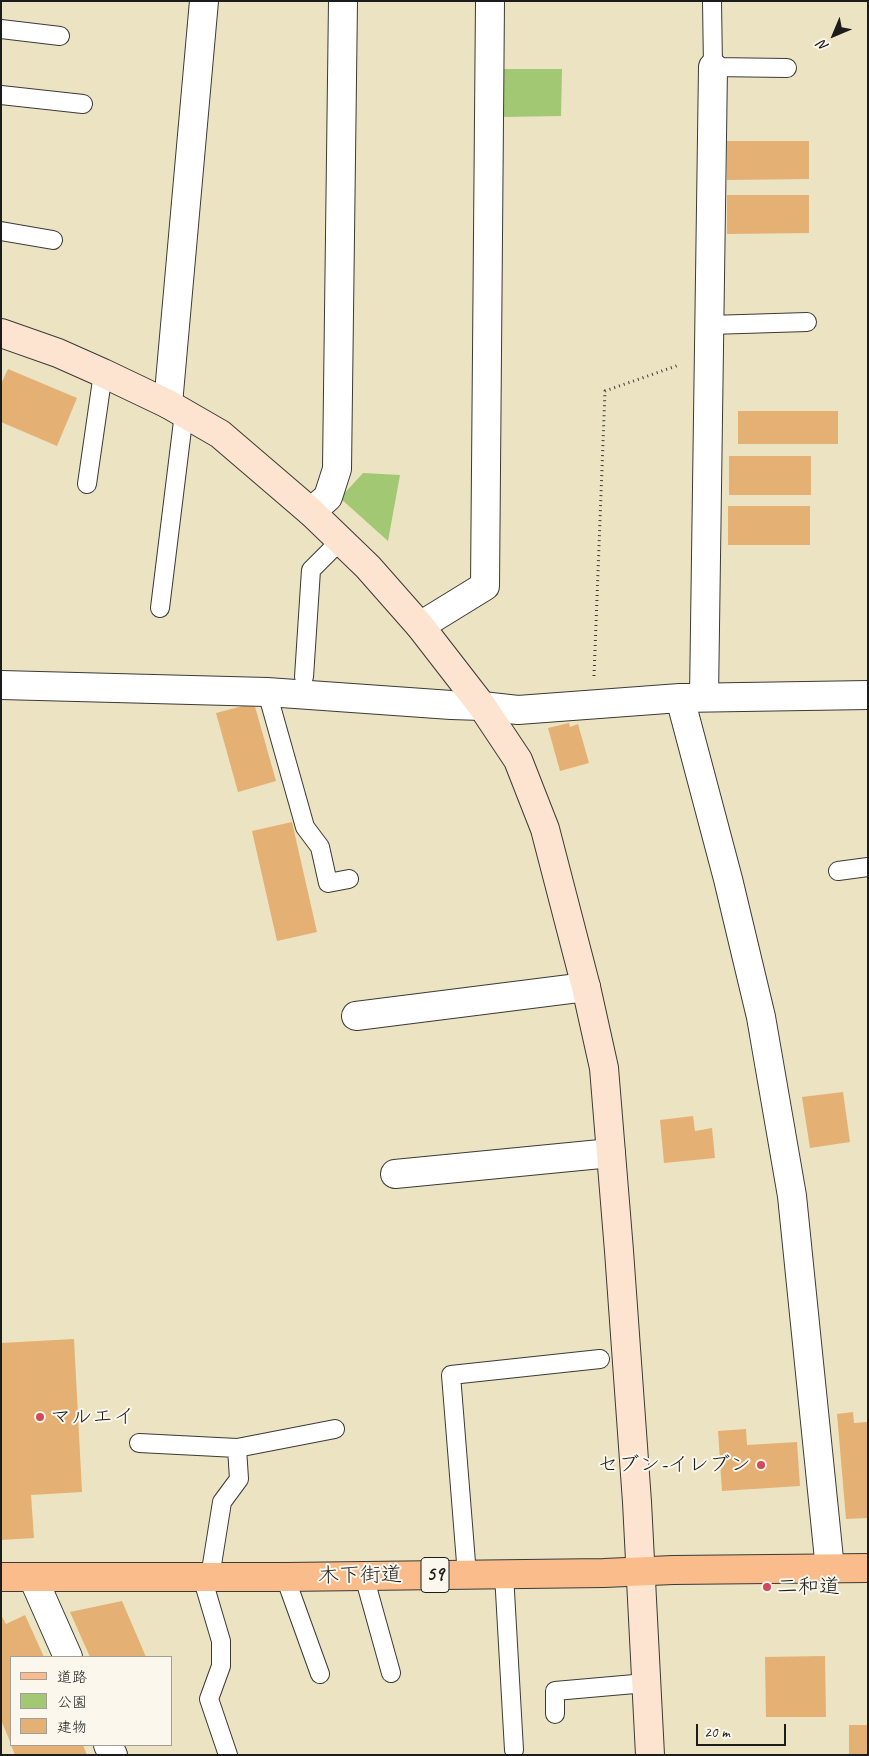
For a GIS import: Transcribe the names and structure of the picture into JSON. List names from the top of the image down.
{
  "streets": {
    "main road": ["59", "木下街道"]
  },
  "places": ["マルエイ", "セブン-イレブン", "二和道"],
  "legend": ["道路", "公園", "建物"],
  "scale_bar": "20 m",
  "north": "bottom left"
}
